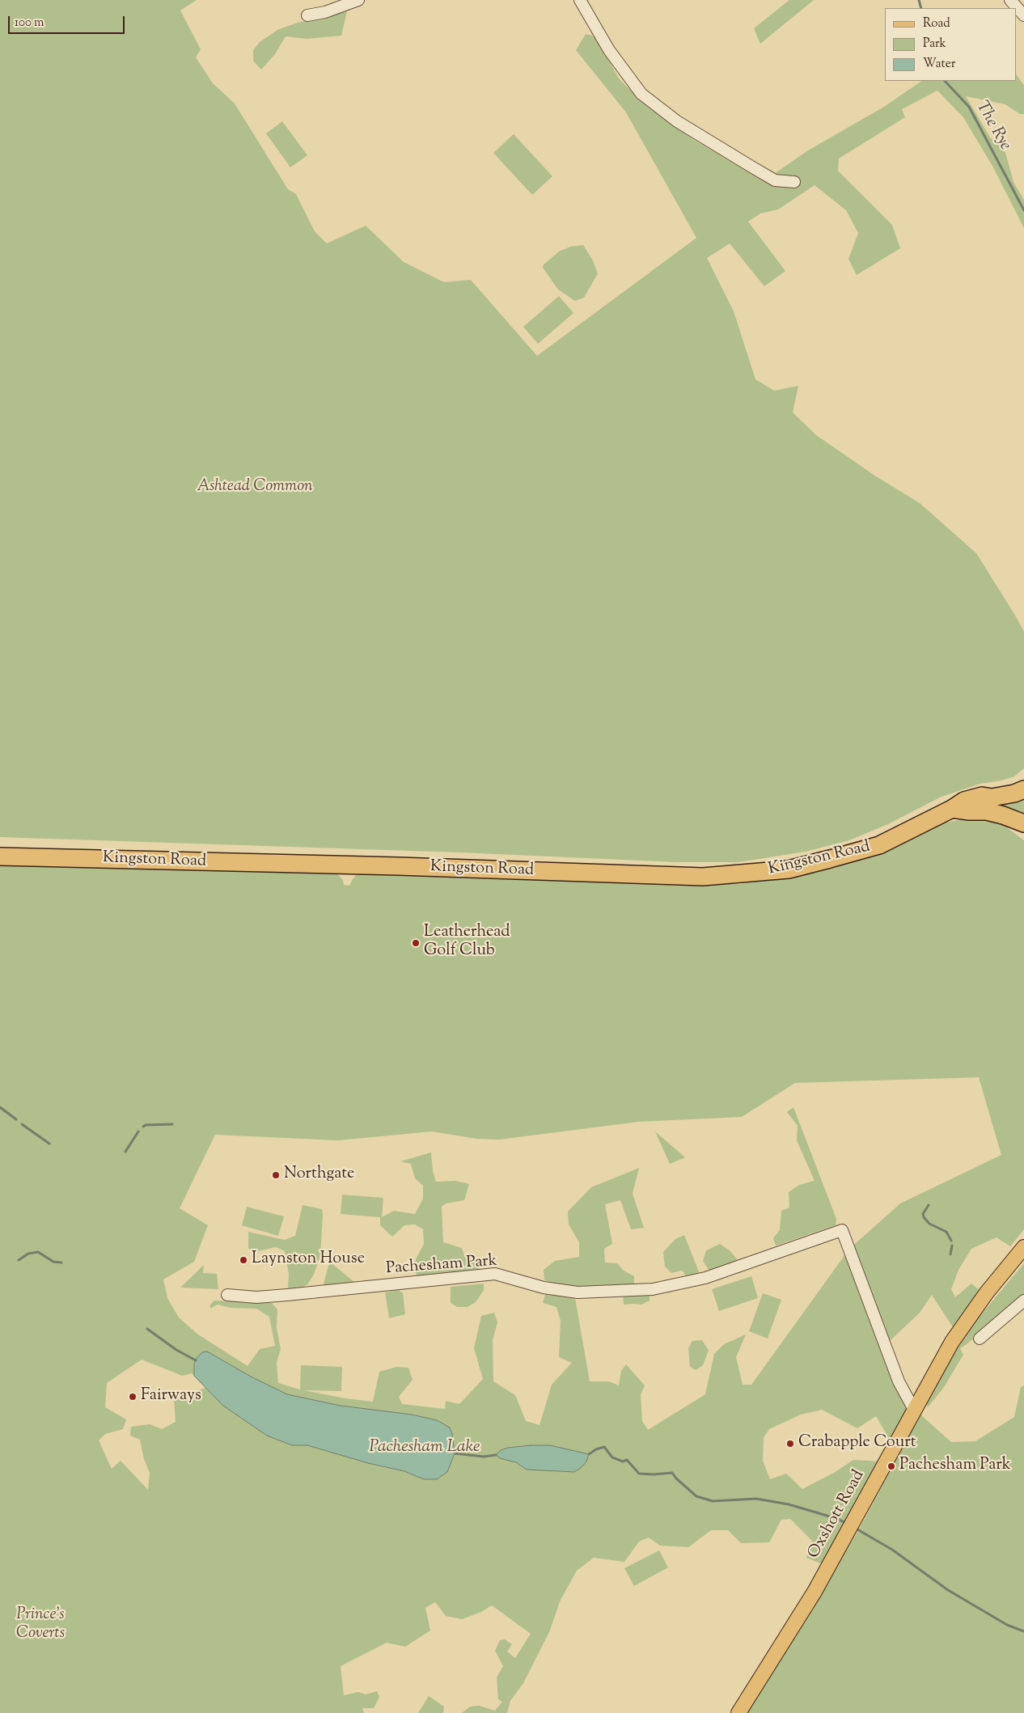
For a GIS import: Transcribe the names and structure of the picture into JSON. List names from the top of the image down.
{
  "streets": {
    "highway": ["Kingston Road"],
    "main road": ["Oxshott Road"],
    "street": ["Pachesham Park"]
  },
  "crossings": [
    ["Pachesham Park", "Oxshott Road"]
  ],
  "water": ["The Rye", "Pachesham Lake"],
  "parks": ["Ashtead Common", "Prince's Coverts"],
  "places": [
    "Leatherhead Golf Club",
    "Northgate",
    "Laynston House",
    "Fairways",
    "Crabapple Court",
    "Pachesham Park"
  ],
  "legend": ["Road", "Park", "Water"],
  "scale_bar": "100 m"
}
